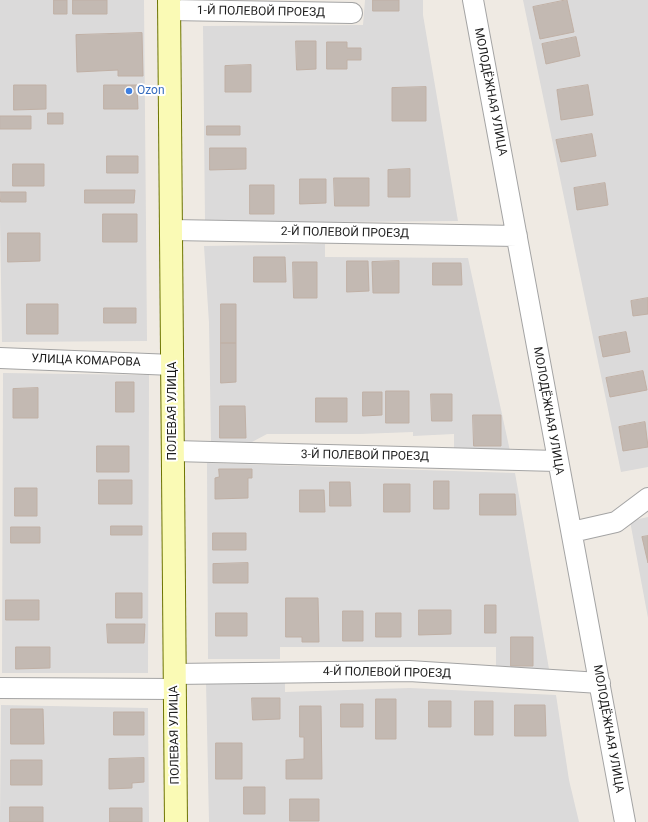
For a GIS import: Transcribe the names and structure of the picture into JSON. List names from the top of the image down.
{
  "streets": {
    "street": [
      "1-Й ПОЛЕВОЙ ПРОЕЗД",
      "МОЛОДЁЖНАЯ УЛИЦА",
      "2-Й ПОЛЕВОЙ ПРОЕЗД",
      "УЛИЦА КОМАРОВА",
      "ПОЛЕВАЯ УЛИЦА",
      "3-Й ПОЛЕВОЙ ПРОЕЗД",
      "4-Й ПОЛЕВОЙ ПРОЕЗД"
    ]
  },
  "crossings": [
    ["1-Й ПОЛЕВОЙ ПРОЕЗД", "ПОЛЕВАЯ УЛИЦА"],
    ["МОЛОДЁЖНАЯ УЛИЦА", "2-Й ПОЛЕВОЙ ПРОЕЗД"],
    ["МОЛОДЁЖНАЯ УЛИЦА", "3-Й ПОЛЕВОЙ ПРОЕЗД"],
    ["МОЛОДЁЖНАЯ УЛИЦА", "4-Й ПОЛЕВОЙ ПРОЕЗД"],
    ["2-Й ПОЛЕВОЙ ПРОЕЗД", "ПОЛЕВАЯ УЛИЦА"],
    ["УЛИЦА КОМАРОВА", "ПОЛЕВАЯ УЛИЦА"],
    ["ПОЛЕВАЯ УЛИЦА", "3-Й ПОЛЕВОЙ ПРОЕЗД"],
    ["ПОЛЕВАЯ УЛИЦА", "4-Й ПОЛЕВОЙ ПРОЕЗД"]
  ],
  "places": ["Ozon"]
}
